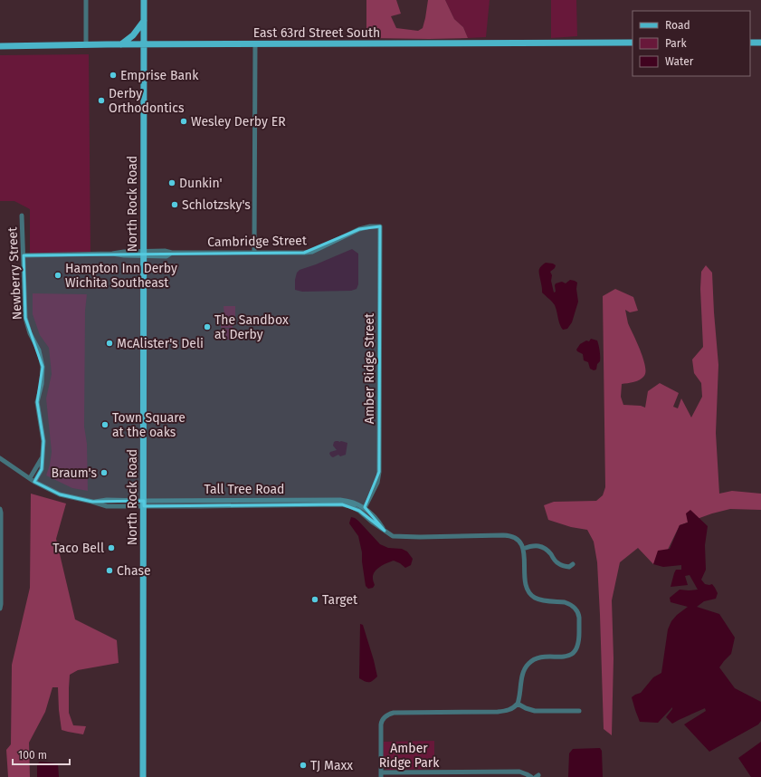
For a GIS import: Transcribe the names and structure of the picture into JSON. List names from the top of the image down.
{
  "streets": {
    "main road": ["East 63rd Street South", "North Rock Road"],
    "street": [
      "Cambridge Street",
      "Newberry Street",
      "Amber Ridge Street",
      "Tall Tree Road"
    ]
  },
  "crossings": [
    ["East 63rd Street South", "North Rock Road"],
    ["North Rock Road", "Cambridge Street"],
    ["North Rock Road", "Tall Tree Road"],
    ["Cambridge Street", "Newberry Street"],
    ["Cambridge Street", "Amber Ridge Street"],
    ["Newberry Street", "Tall Tree Road"],
    ["Amber Ridge Street", "Tall Tree Road"]
  ],
  "parks": ["Amber Ridge Park"],
  "places": [
    "Emprise Bank",
    "Derby Orthodontics",
    "Wesley Derby ER",
    "Dunkin'",
    "Schlotzsky's",
    "Hampton Inn Derby Wichita Southeast",
    "The Sandbox at Derby",
    "McAlister's Deli",
    "Town Square at the oaks",
    "Braum's",
    "Taco Bell",
    "Chase",
    "Target",
    "TJ Maxx"
  ],
  "legend": ["Road", "Park", "Water"],
  "scale_bar": "100 m"
}
